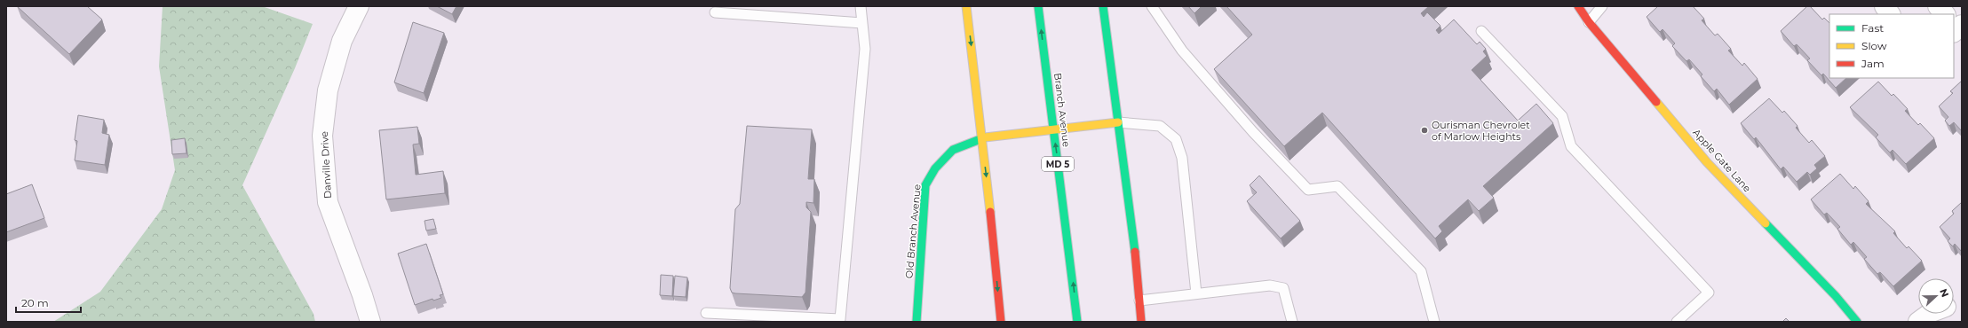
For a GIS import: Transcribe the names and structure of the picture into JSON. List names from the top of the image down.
{
  "streets": {
    "main road": [
      "Branch Avenue",
      "Apple Gate Lane",
      "MD 5",
      "Old Branch Avenue"
    ],
    "street": ["Danville Drive"]
  },
  "crossings": [
    ["Branch Avenue", "Old Branch Avenue"]
  ],
  "places": ["Ourisman Chevrolet of Marlow Heights"],
  "legend": ["Fast", "Slow", "Jam"],
  "scale_bar": "20 m",
  "north": "right"
}
